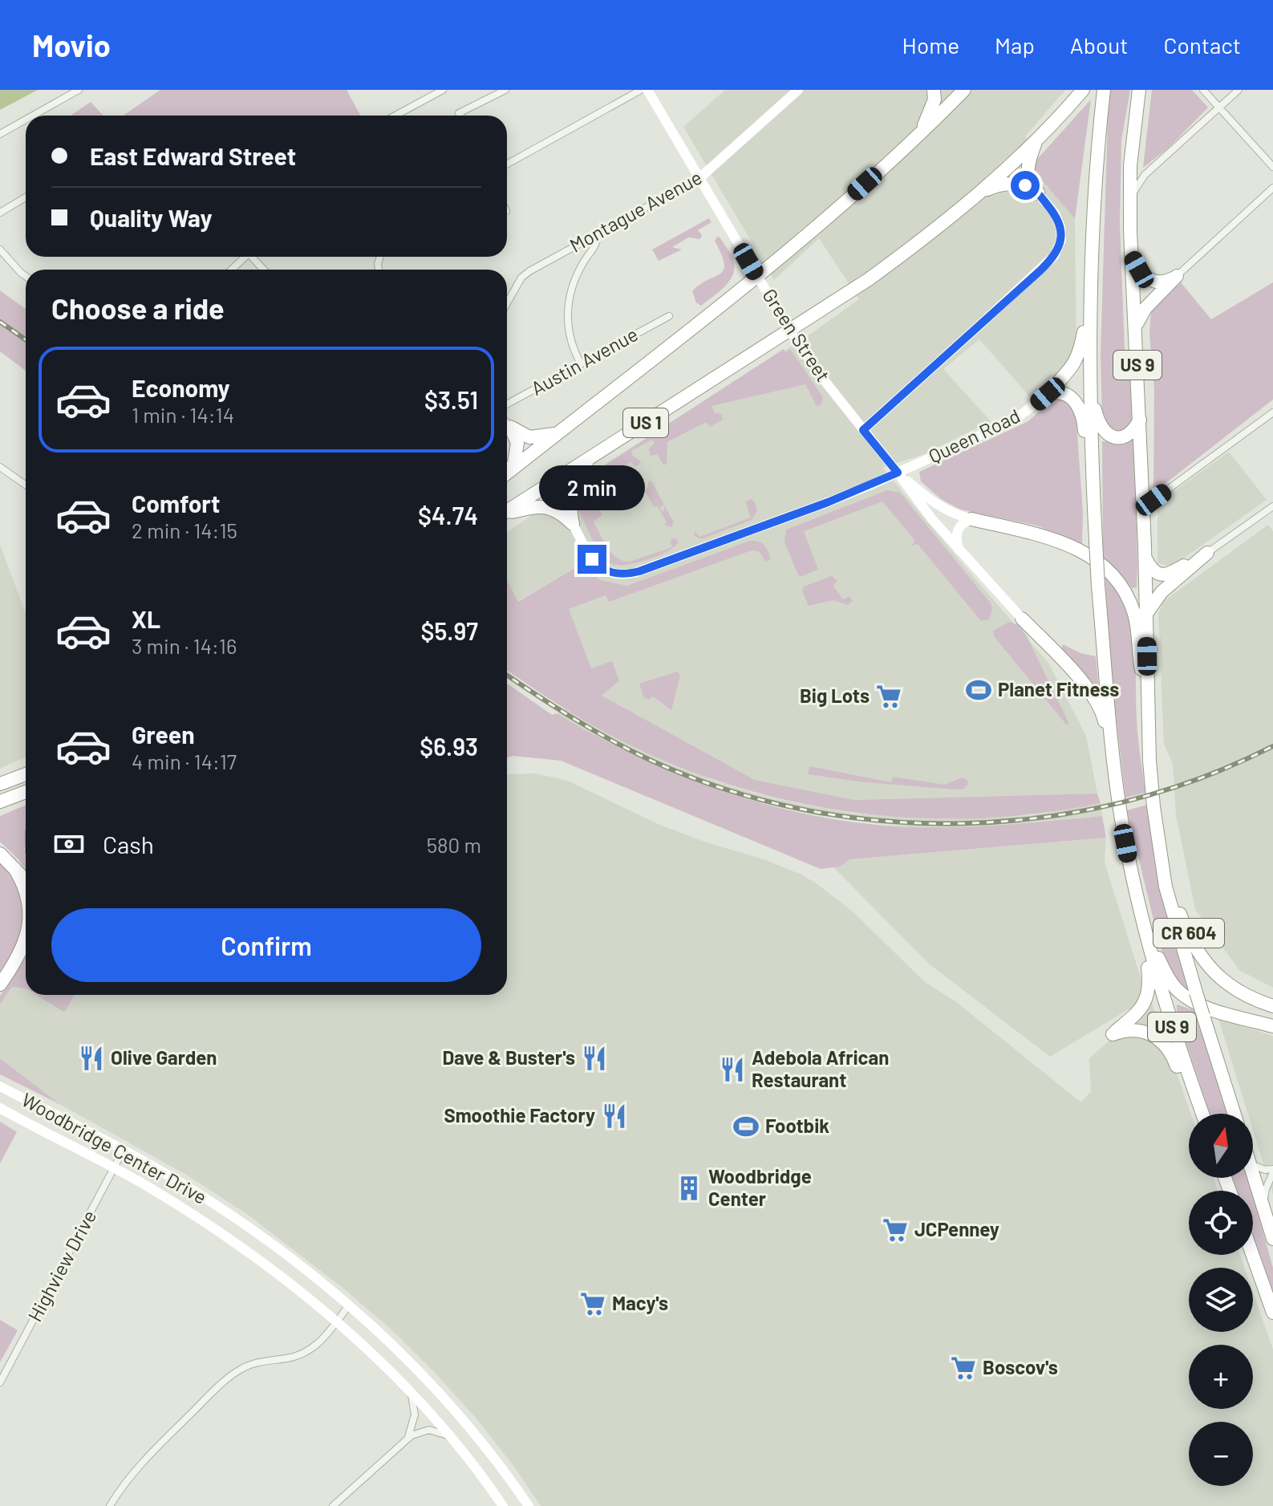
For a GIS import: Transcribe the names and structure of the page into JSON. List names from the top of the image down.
{
  "streets": {
    "highway": ["US 9", "US 1", "CR 604"],
    "street": [
      "Montague Avenue",
      "Green Street",
      "Austin Avenue",
      "Queen Road",
      "Woodbridge Center Drive",
      "Highview Drive"
    ]
  },
  "crossings": [
    ["Montague Avenue", "Green Street"],
    ["Green Street", "US 1"],
    ["Green Street", "Queen Road"],
    ["US 9", "CR 604"],
    ["Woodbridge Center Drive", "Highview Drive"]
  ],
  "places": {
    "sports": ["Planet Fitness", "Footbik"],
    "supermarket": [
      "Big Lots",
      "JCPenney",
      "Macy's",
      "Boscov's"
    ],
    "restaurant": [
      "Olive Garden",
      "Dave & Buster's",
      "Adebola African Restaurant",
      "Smoothie Factory"
    ],
    "building": ["Woodbridge Center"]
  },
  "north": "top",
  "page": {
    "header": "Movio",
    "nav": [
      "Home",
      "Map",
      "About",
      "Contact"
    ],
    "banner": ["East Edward Street", "Quality Way"],
    "heading": "Choose a ride",
    "list": [
      {
        "name": "Economy",
        "note": "1 min · 14:14",
        "value": "$3.51"
      },
      {
        "name": "Comfort",
        "note": "2 min · 14:15",
        "value": "$4.74"
      },
      {
        "name": "XL",
        "note": "3 min · 14:16",
        "value": "$5.97"
      },
      {
        "name": "Green",
        "note": "4 min · 14:17",
        "value": "$6.93"
      }
    ],
    "bubble": "2 min",
    "pay": ["Cash", "580 m"],
    "buttons": "Confirm",
    "map_buttons": ["+", "−"]
  }
}
